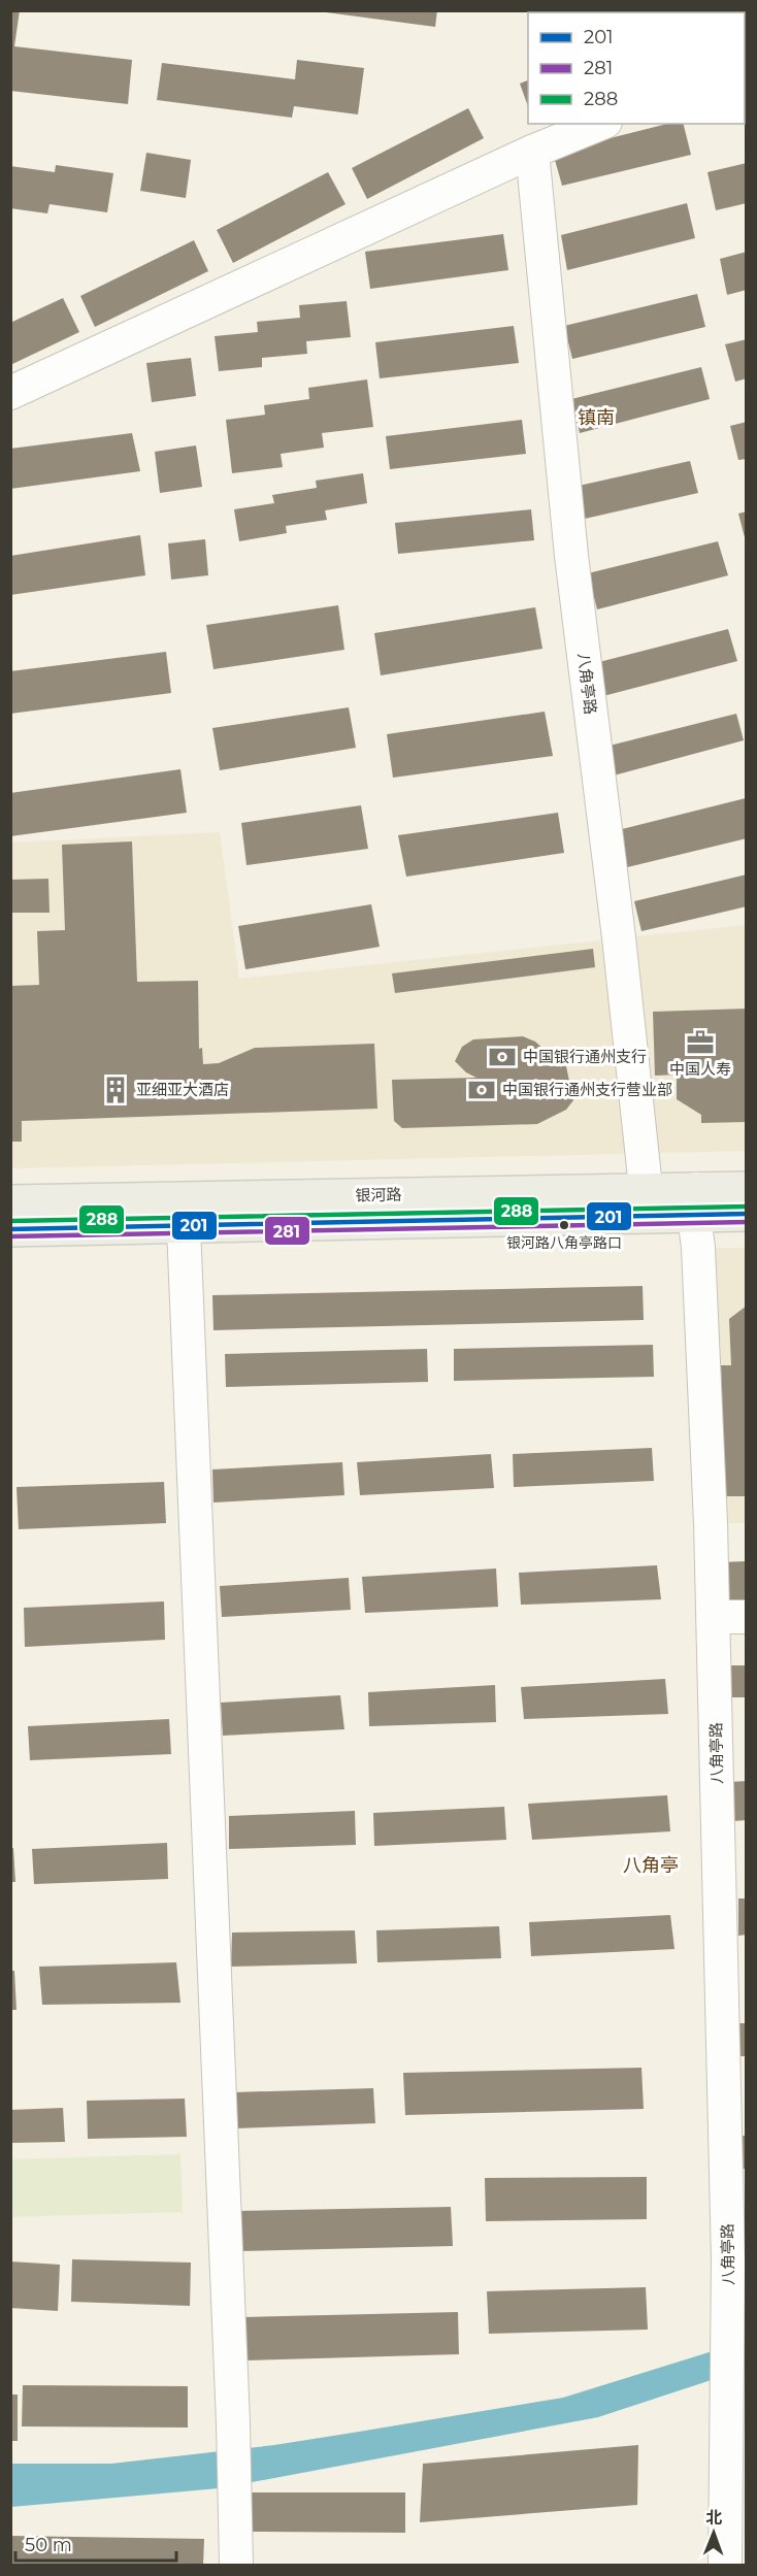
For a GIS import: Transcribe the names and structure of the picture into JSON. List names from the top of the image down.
{
  "streets": {
    "main road": ["银河路"],
    "street": ["八角亭路"]
  },
  "crossings": [
    ["八角亭路", "银河路"]
  ],
  "districts": ["镇南", "八角亭"],
  "places": {
    "office": ["中国人寿"],
    "bank": ["中国银行通州支行", "中国银行通州支行营业部"],
    "building": ["亚细亚大酒店"],
    "other": ["银河路八角亭路口"]
  },
  "lines": ["transit line 288", "transit line 201", "transit line 281"],
  "legend": ["201", "281", "288"],
  "scale_bar": "50 m",
  "north": "top"
}
